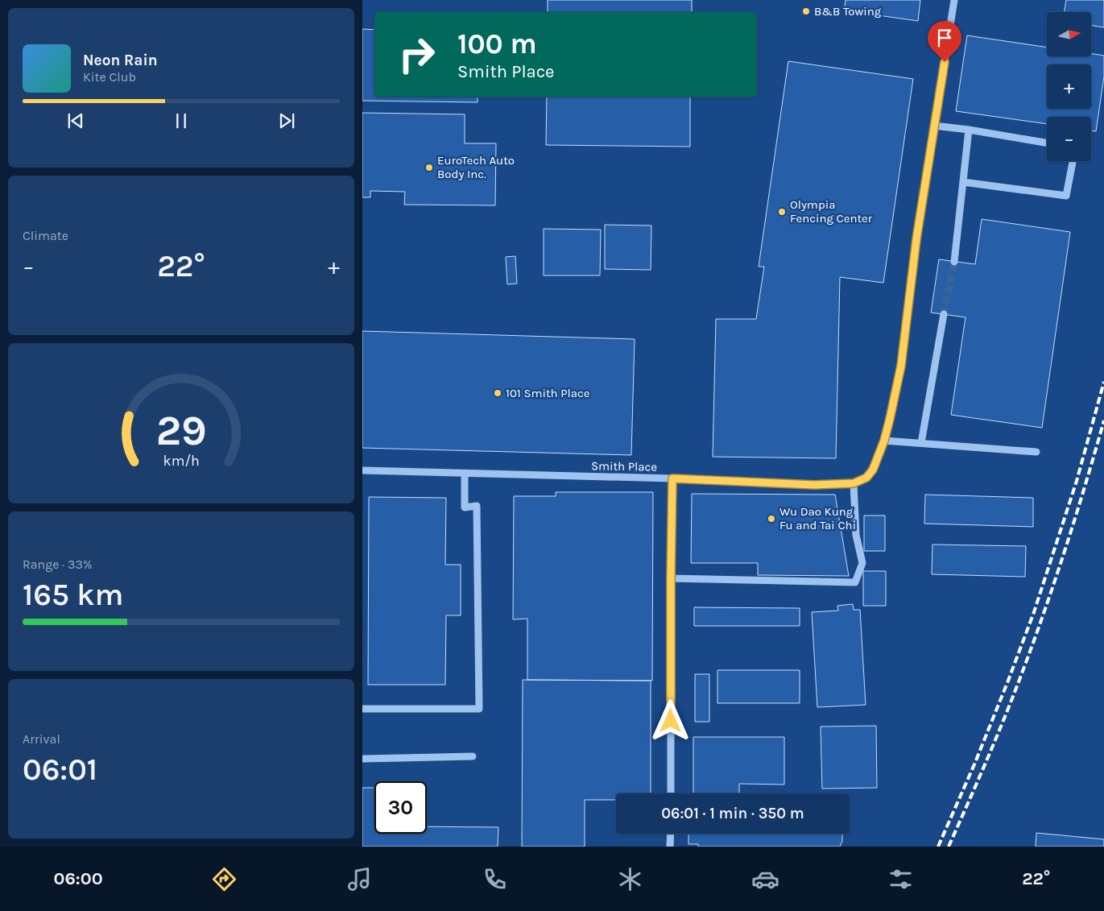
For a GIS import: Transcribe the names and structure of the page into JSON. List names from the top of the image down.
{
  "streets": {
    "street": ["Smith Place"]
  },
  "places": [
    "B&B Towing",
    "EuroTech Auto Body Inc.",
    "Olympia Fencing Center",
    "101 Smith Place",
    "Wu Dao Kung Fu and Tai Chi"
  ],
  "north": "right",
  "page": {
    "map_buttons": ["+", "−"],
    "turn": ["100 m", "Smith Place"],
    "song": ["Neon Rain", "Kite Club"],
    "tile": [
      "Climate",
      ["Range · 33%", "165 km"],
      ["Arrival", "06:01"]
    ],
    "heat": ["−", "22°", "+"],
    "limit": "30",
    "trip": "06:01 · 1 min · 350 m",
    "tabs": ["06:00", "22°"],
    "gauge": ["29", "km/h"]
  }
}
